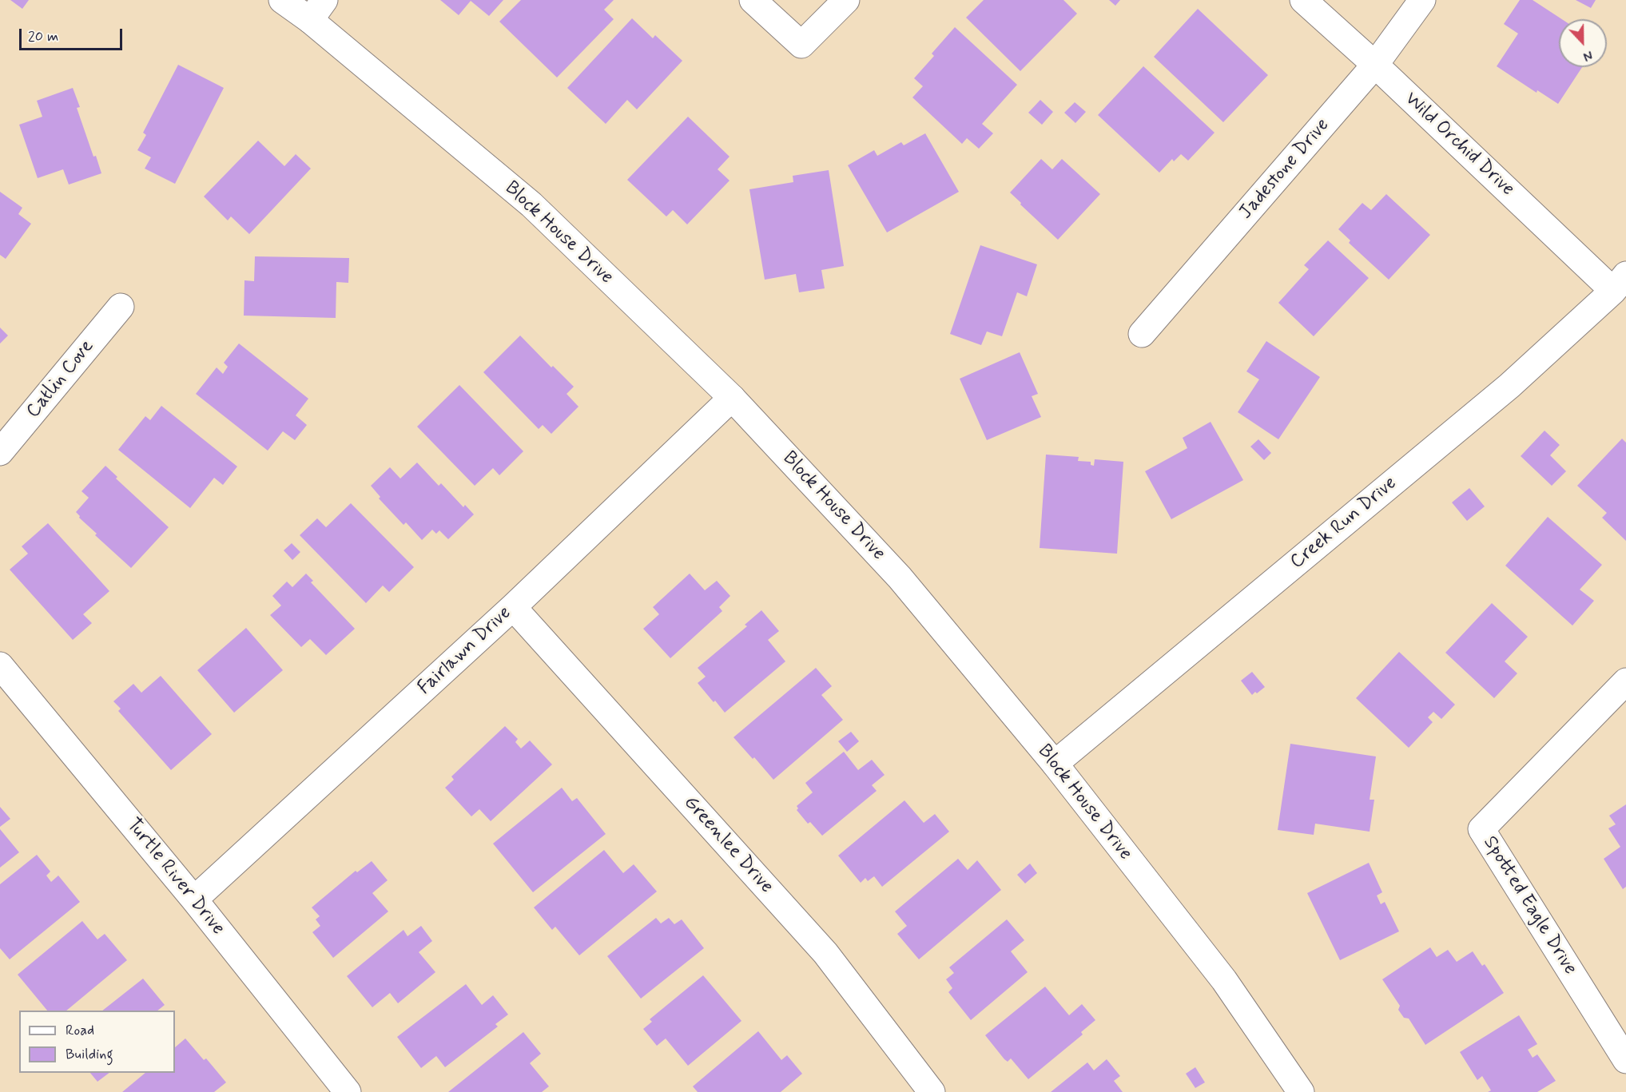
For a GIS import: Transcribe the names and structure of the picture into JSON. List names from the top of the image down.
{
  "streets": {
    "street": [
      "Wild Orchid Drive",
      "Jadestone Drive",
      "Block House Drive",
      "Catlin Cove",
      "Creek Run Drive",
      "Fairlawn Drive",
      "Greenlee Drive",
      "Turtle River Drive",
      "Spotted Eagle Drive"
    ]
  },
  "crossings": [
    ["Wild Orchid Drive", "Jadestone Drive"],
    ["Wild Orchid Drive", "Creek Run Drive"],
    ["Block House Drive", "Creek Run Drive"],
    ["Block House Drive", "Fairlawn Drive"],
    ["Fairlawn Drive", "Greenlee Drive"],
    ["Fairlawn Drive", "Turtle River Drive"]
  ],
  "legend": ["Road", "Building"],
  "scale_bar": "20 m",
  "north": "bottom"
}
